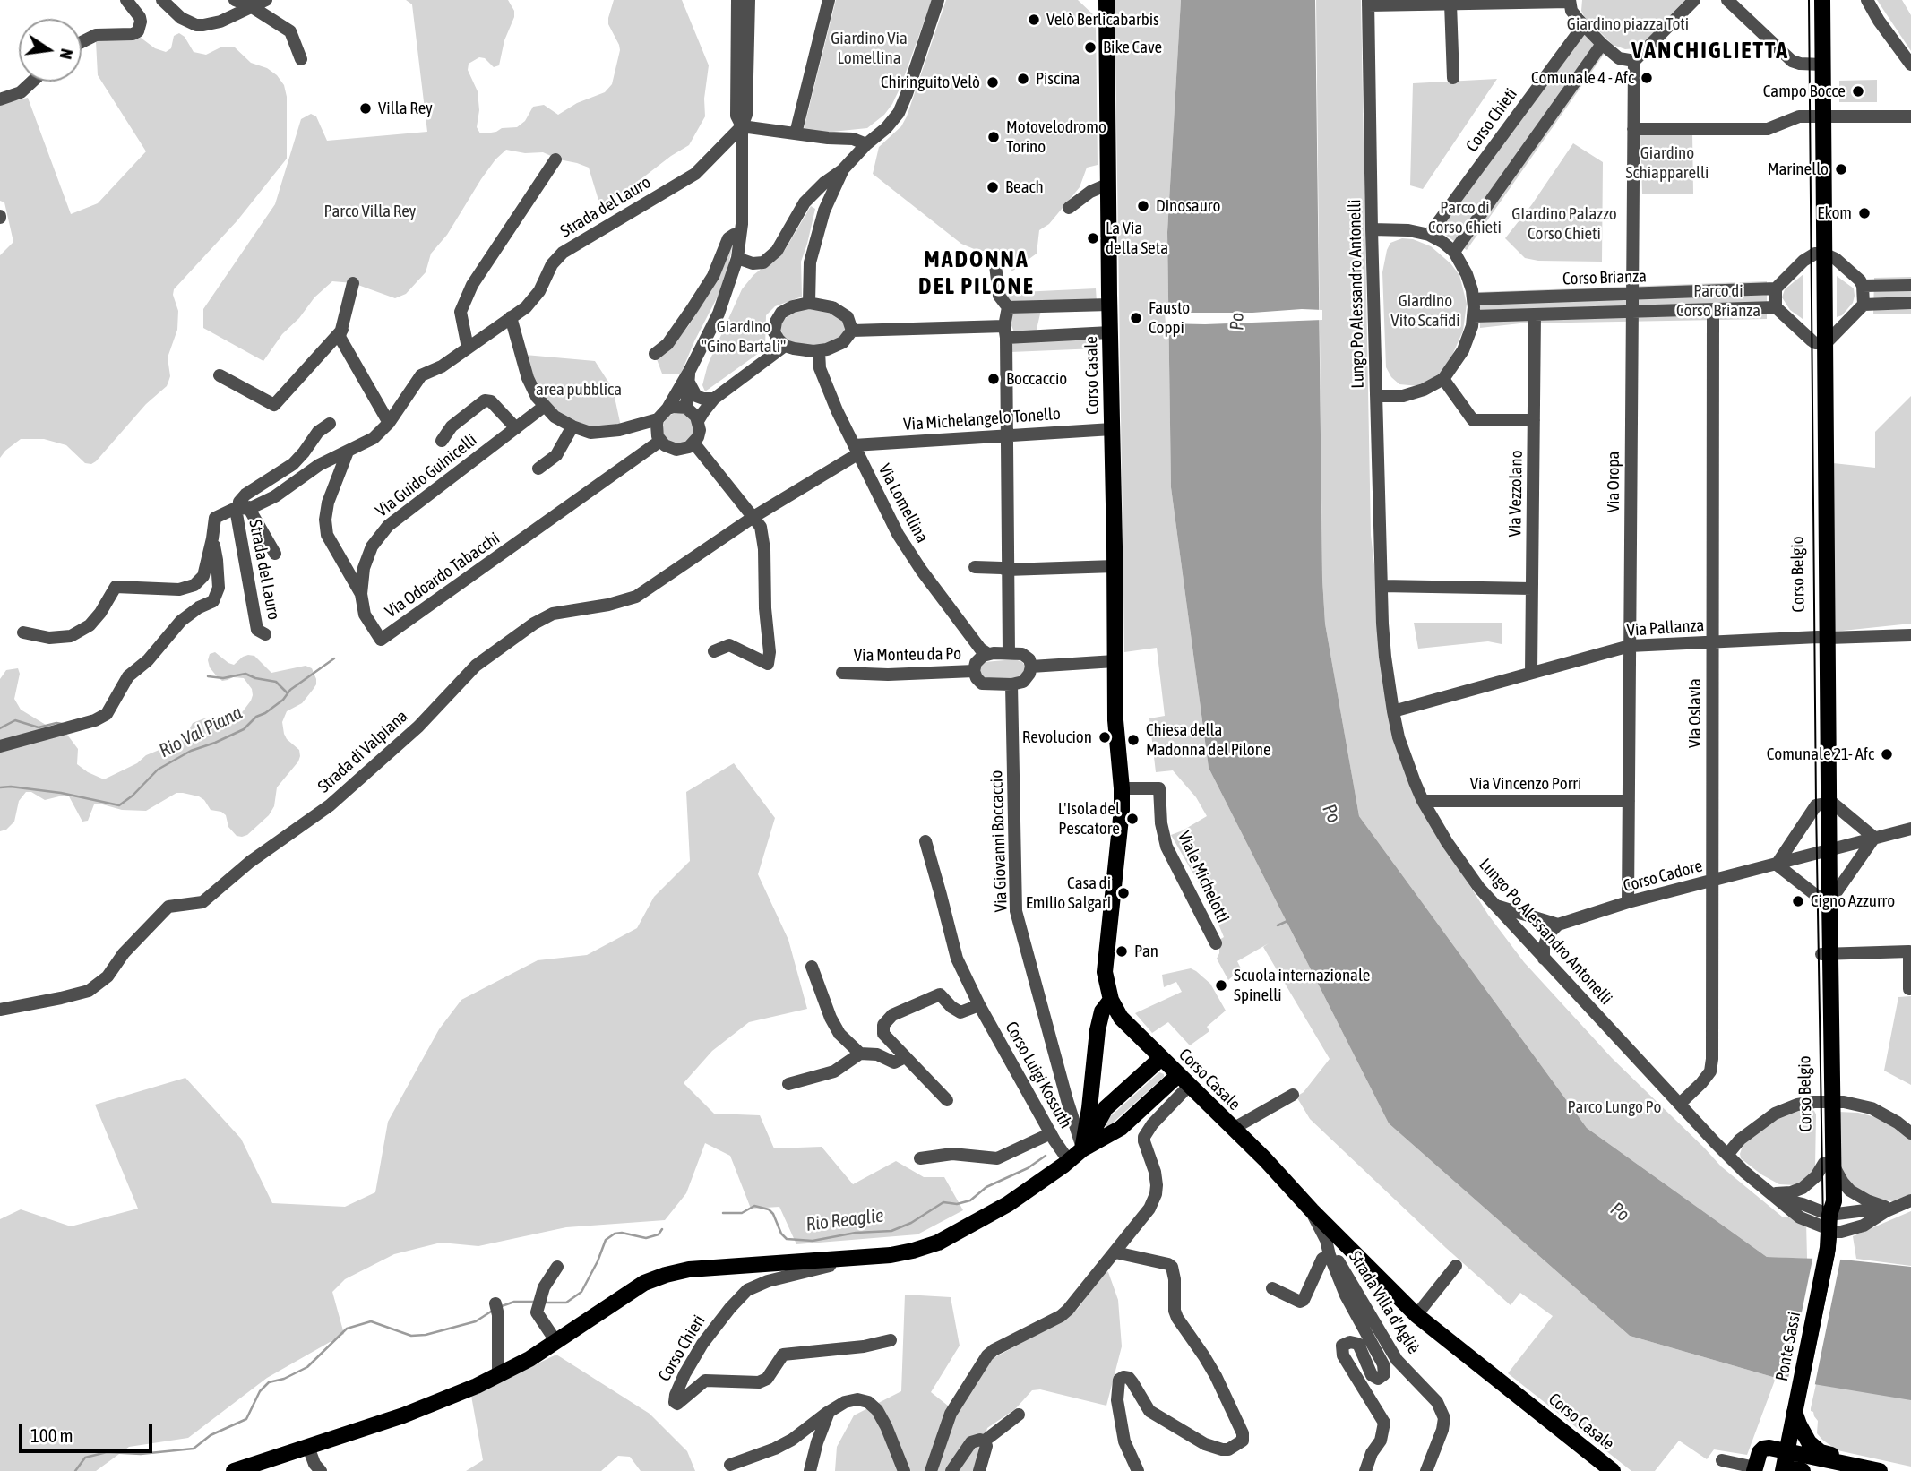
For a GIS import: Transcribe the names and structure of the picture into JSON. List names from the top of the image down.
{
  "streets": {
    "main road": [
      "Corso Casale",
      "Corso Belgio",
      "Ponte Sassi",
      "Corso Chieri"
    ],
    "street": [
      "Corso Chieti",
      "Strada del Lauro",
      "Corso Brianza",
      "Lungo Po Alessandro Antonelli",
      "Via Michelangelo Tonello",
      "Via Guido Guinicelli",
      "Via Oropa",
      "Via Vezzolano",
      "Via Lomellina",
      "Via Odoardo Tabacchi",
      "Via Pallanza",
      "Via Monteu da Po",
      "Via Oslavia",
      "Strada di Valpiana",
      "Via Vincenzo Porri",
      "Via Giovanni Boccaccio",
      "Corso Cadore",
      "Viale Michelotti",
      "Corso Luigi Kossuth",
      "Strada Villa d'Agliè"
    ]
  },
  "crossings": [
    ["Strada del Lauro", "Via Odoardo Tabacchi"],
    ["Corso Brianza", "Via Oropa"],
    ["Corso Brianza", "Via Vezzolano"],
    ["Corso Brianza", "Via Oslavia"],
    ["Lungo Po Alessandro Antonelli", "Corso Belgio"],
    ["Lungo Po Alessandro Antonelli", "Via Pallanza"],
    ["Lungo Po Alessandro Antonelli", "Via Oslavia"],
    ["Lungo Po Alessandro Antonelli", "Via Vincenzo Porri"],
    ["Corso Casale", "Via Michelangelo Tonello"],
    ["Corso Casale", "Viale Michelotti"],
    ["Via Michelangelo Tonello", "Via Lomellina"],
    ["Via Michelangelo Tonello", "Strada di Valpiana"],
    ["Via Guido Guinicelli", "Via Odoardo Tabacchi"],
    ["Via Oropa", "Via Pallanza"],
    ["Via Oropa", "Via Vincenzo Porri"],
    ["Via Oropa", "Corso Cadore"],
    ["Via Vezzolano", "Via Pallanza"],
    ["Via Lomellina", "Via Monteu da Po"],
    ["Via Lomellina", "Via Giovanni Boccaccio"],
    ["Corso Belgio", "Via Pallanza"],
    ["Corso Belgio", "Corso Cadore"],
    ["Corso Belgio", "Ponte Sassi"],
    ["Via Pallanza", "Via Oslavia"],
    ["Via Monteu da Po", "Via Giovanni Boccaccio"],
    ["Via Oslavia", "Corso Cadore"],
    ["Via Giovanni Boccaccio", "Corso Chieri"],
    ["Corso Luigi Kossuth", "Corso Chieri"]
  ],
  "districts": ["VANCHIGLIETTA", "MADONNA DEL PILONE"],
  "water": ["Po", "Rio Val Piana", "Rio Reaglie"],
  "parks": [
    "Giardino piazza Toti",
    "Giardino Via Lomellina",
    "Giardino Schiapparelli",
    "Parco di Corso Chieti",
    "Parco Villa Rey",
    "GIardino Palazzo Corso Chieti",
    "Parco di Corso Brianza",
    "Giardino Vito Scafidi",
    "Giardino \"Gino Bartali\"",
    "area pubblica",
    "Parco Lungo Po"
  ],
  "places": [
    "Velò Berlicabarbis",
    "Bike Cave",
    "Comunale 4 - Afc",
    "Piscina",
    "Chiringuito Velò",
    "Campo Bocce",
    "Villa Rey",
    "Motovelodromo Torino",
    "Marinello",
    "Beach",
    "Dinosauro",
    "Ekom",
    "La Via della Seta",
    "Fausto Coppi",
    "Boccaccio",
    "Revolucion",
    "Chiesa della Madonna del Pilone",
    "Comunale 21- Afc",
    "L'Isola del Pescatore",
    "Casa di Emilio Salgari",
    "Cigno Azzurro",
    "Pan",
    "Scuola internazionale Spinelli"
  ],
  "scale_bar": "100 m",
  "north": "right"
}
